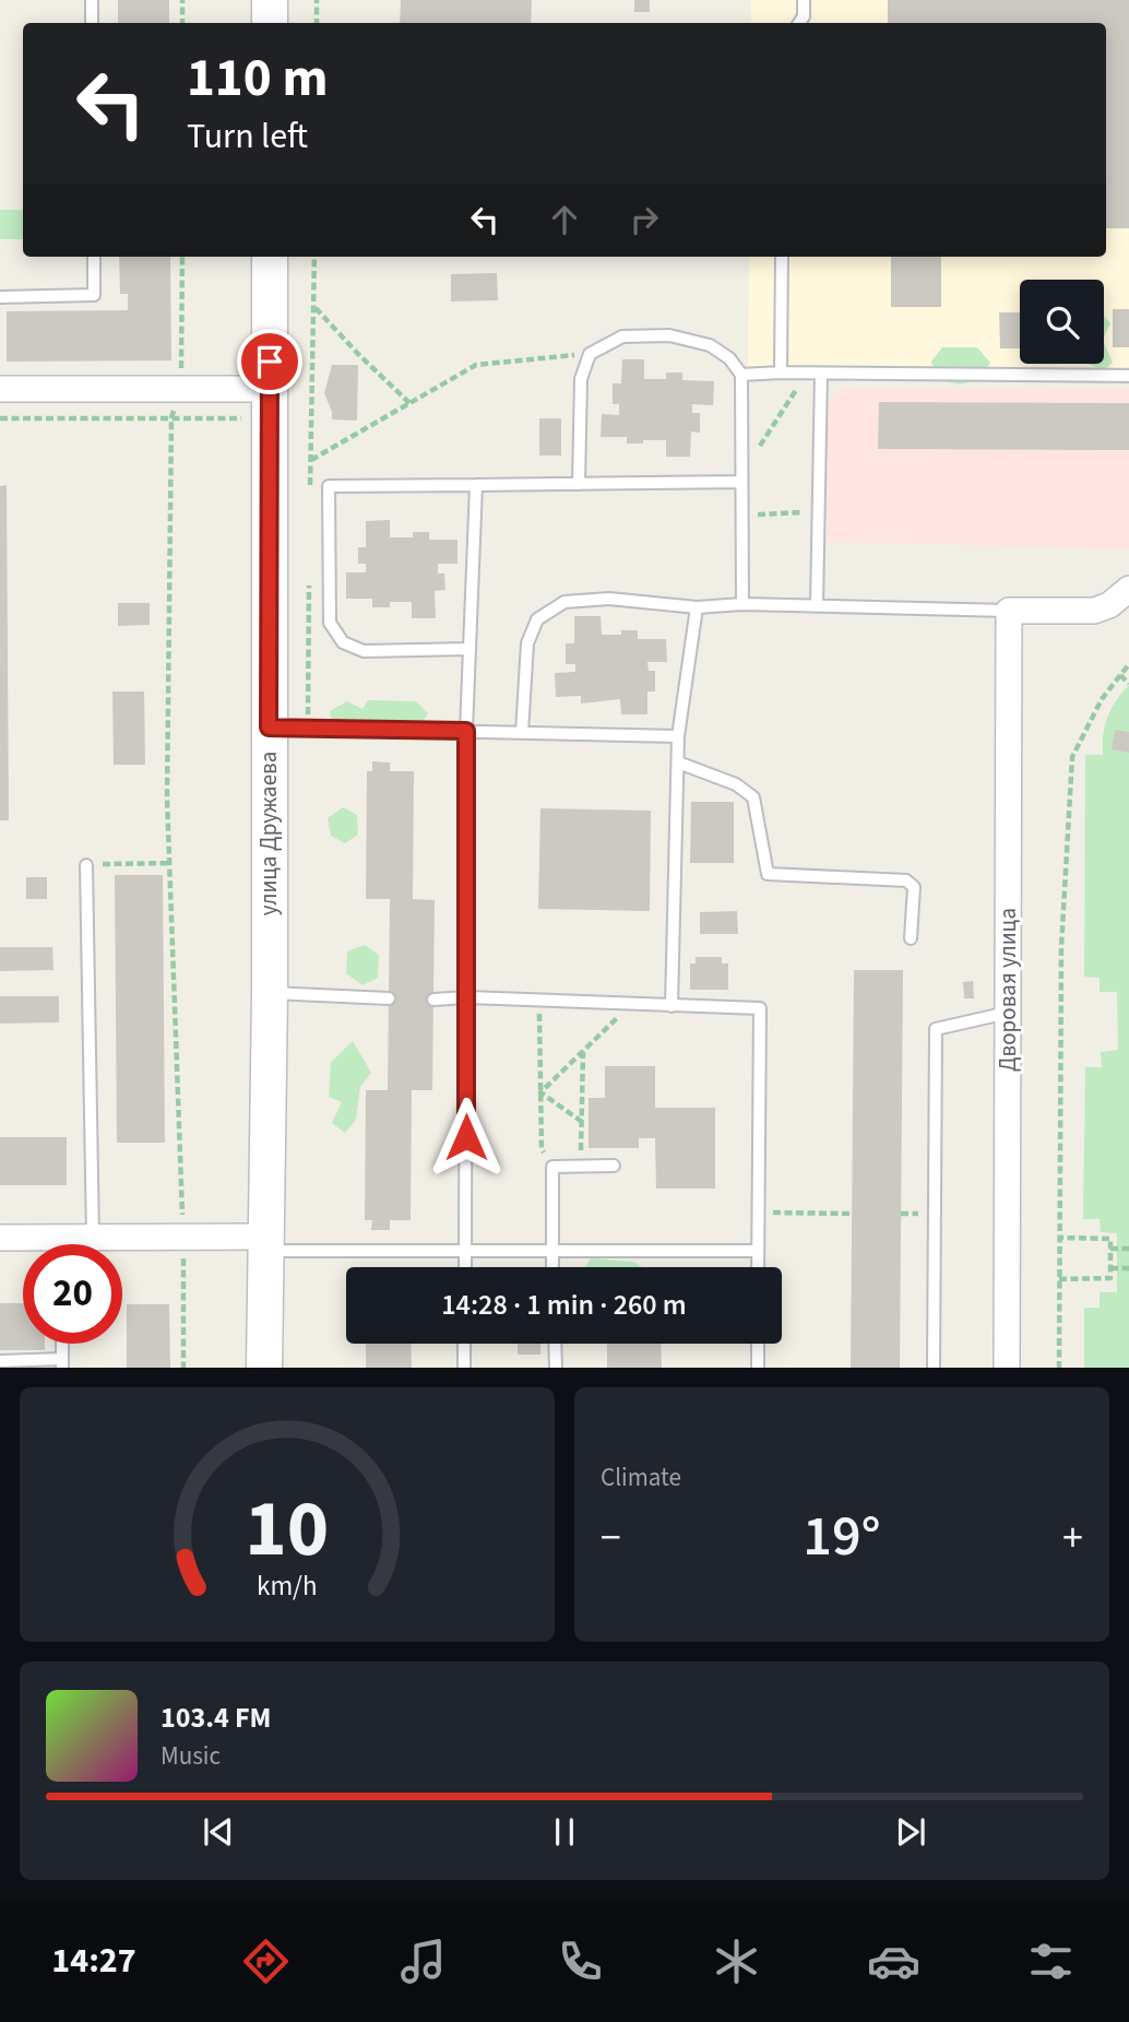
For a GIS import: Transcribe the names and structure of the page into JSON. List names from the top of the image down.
{
  "streets": {
    "street": ["улица Дружаева", "Дворовая улица"]
  },
  "page": {
    "turn": ["110 m", "Turn left"],
    "limit": "20",
    "trip": "14:28 · 1 min · 260 m",
    "tile": "Climate",
    "heat": ["−", "19°", "+"],
    "song": ["103.4 FM", "Music"],
    "tabs": "14:27",
    "gauge": ["10", "km/h"]
  }
}
